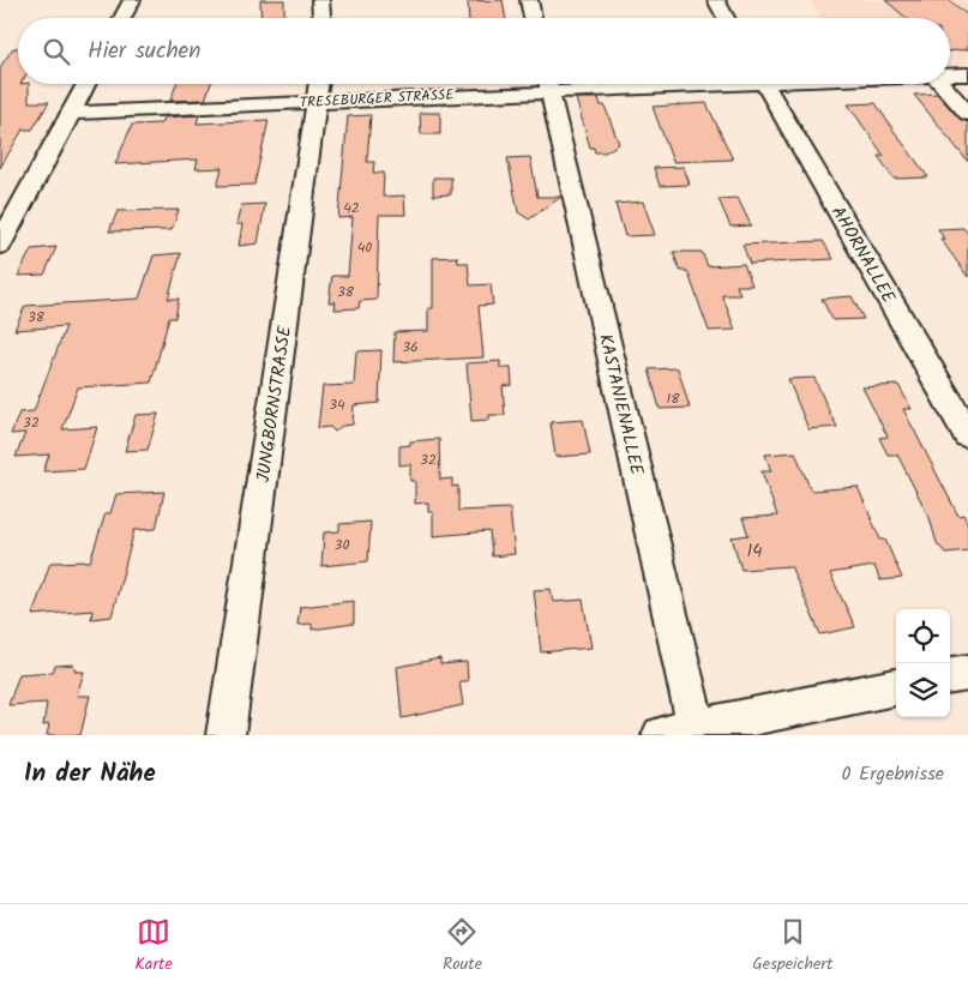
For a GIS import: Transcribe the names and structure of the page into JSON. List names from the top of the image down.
{
  "streets": {
    "street": [
      "TRESEBURGER STRASSE",
      "AHORNALLEE",
      "JUNGBORNSTRASSE",
      "KASTANIENALLEE"
    ]
  },
  "crossings": [
    ["TRESEBURGER STRASSE", "JUNGBORNSTRASSE"]
  ],
  "house_numbers": [
    "42",
    "40",
    "38",
    "38",
    "36",
    "18",
    "34",
    "32",
    "32",
    "30",
    "14"
  ],
  "page": {
    "search": "Hier suchen",
    "heading": ["In der Nähe", "0 Ergebnisse"],
    "nav": ["Karte", "Route", "Gespeichert"]
  }
}
